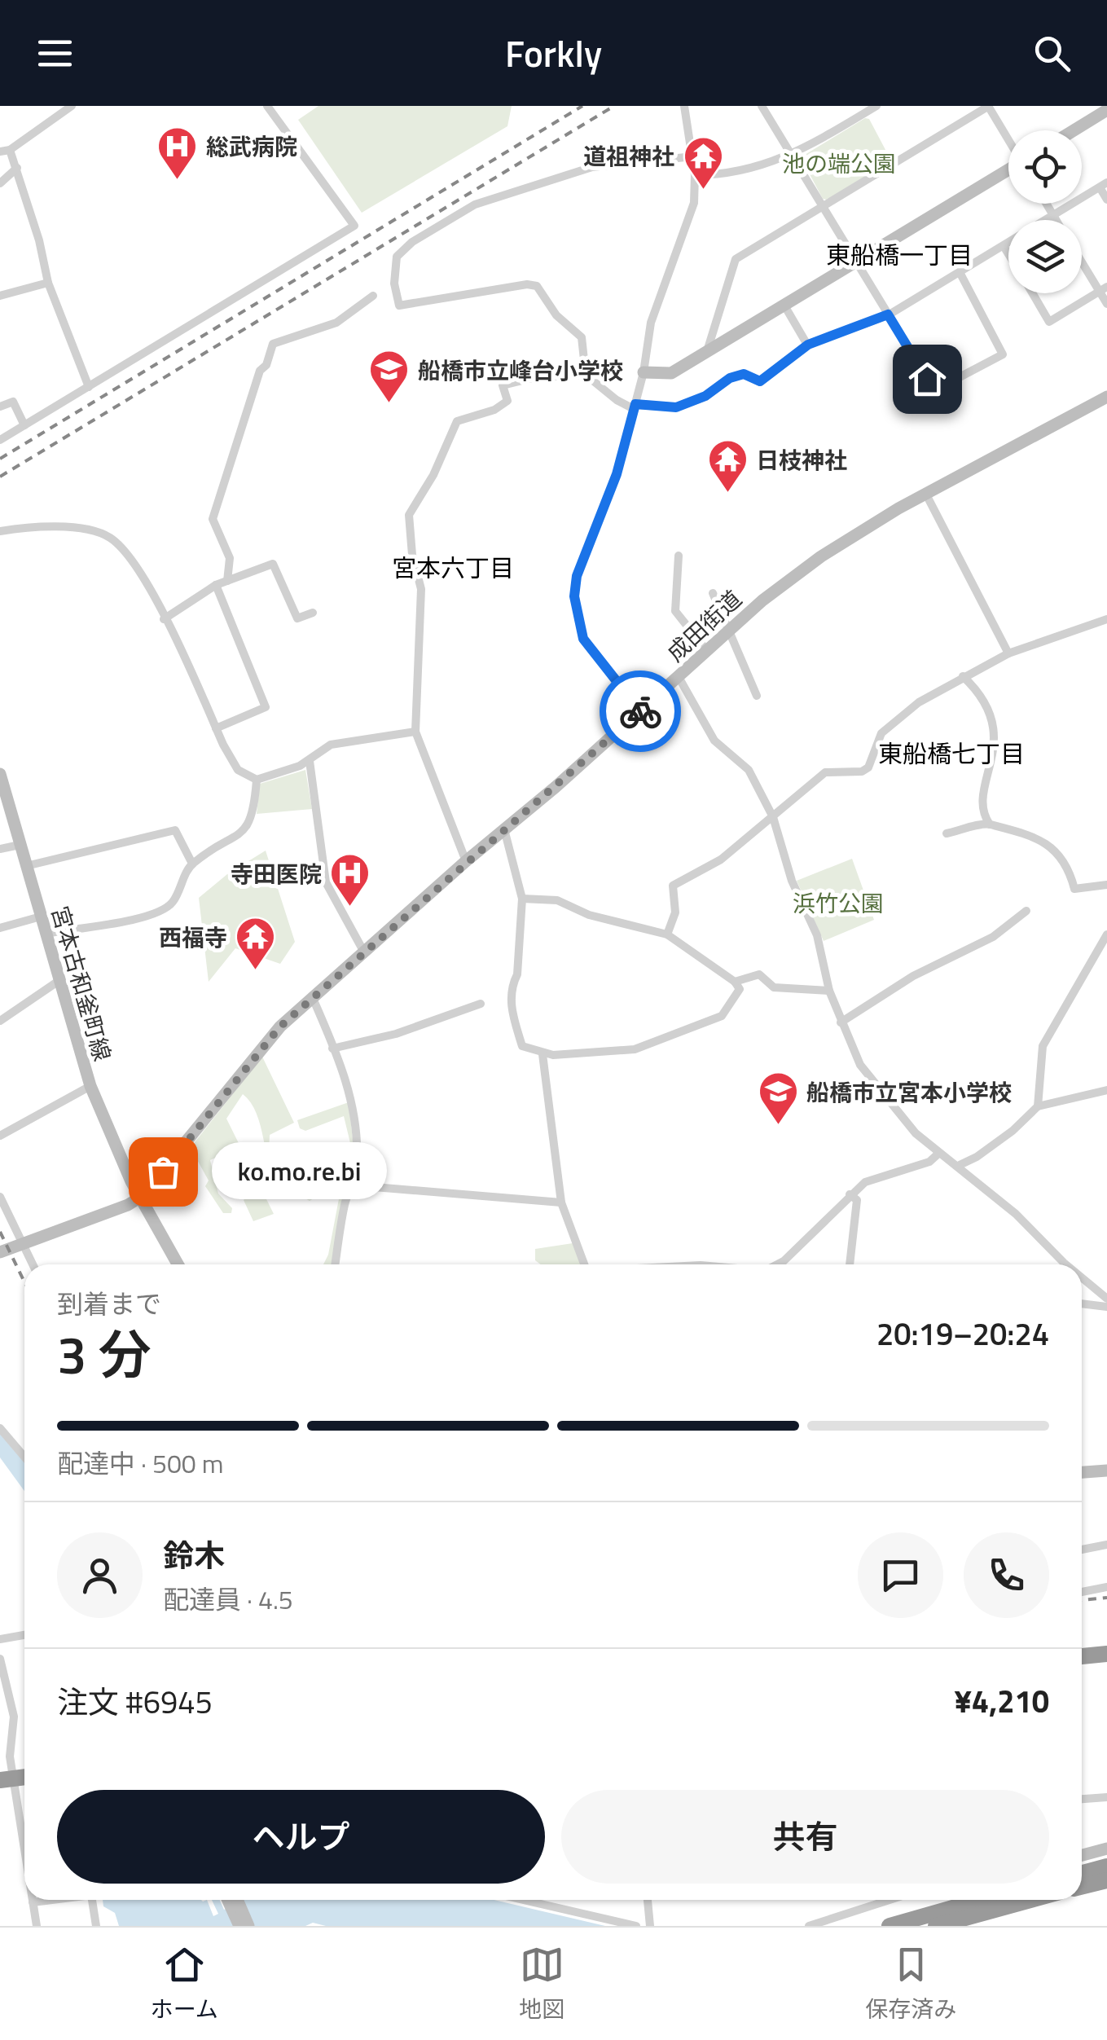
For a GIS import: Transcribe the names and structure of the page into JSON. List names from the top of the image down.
{
  "streets": {
    "street": ["成田街道", "宮本古和釜町線"]
  },
  "crossings": [
    ["成田街道", "宮本古和釜町線"]
  ],
  "districts": ["東船橋一丁目", "宮本六丁目", "東船橋七丁目"],
  "parks": ["池の端公園", "浜竹公園"],
  "places": {
    "hospital": ["総武病院", "寺田医院"],
    "temple": ["道祖神社", "日枝神社", "西福寺"],
    "school or university": ["船橋市立峰台小学校", "船橋市立宮本小学校"],
    "other": ["ko.mo.re.bi"]
  },
  "page": {
    "header": "Forkly",
    "bubble": "ko.mo.re.bi",
    "heading": ["3 分", "到着まで", "20:19–20:24"],
    "panel": [
      "鈴木",
      "配達員 · 4.5",
      "注文 #6945",
      "¥4,210"
    ],
    "bar": "配達中 · 500 m",
    "buttons": ["ヘルプ", "共有"],
    "tabs": ["ホーム", "地図", "保存済み"]
  }
}
